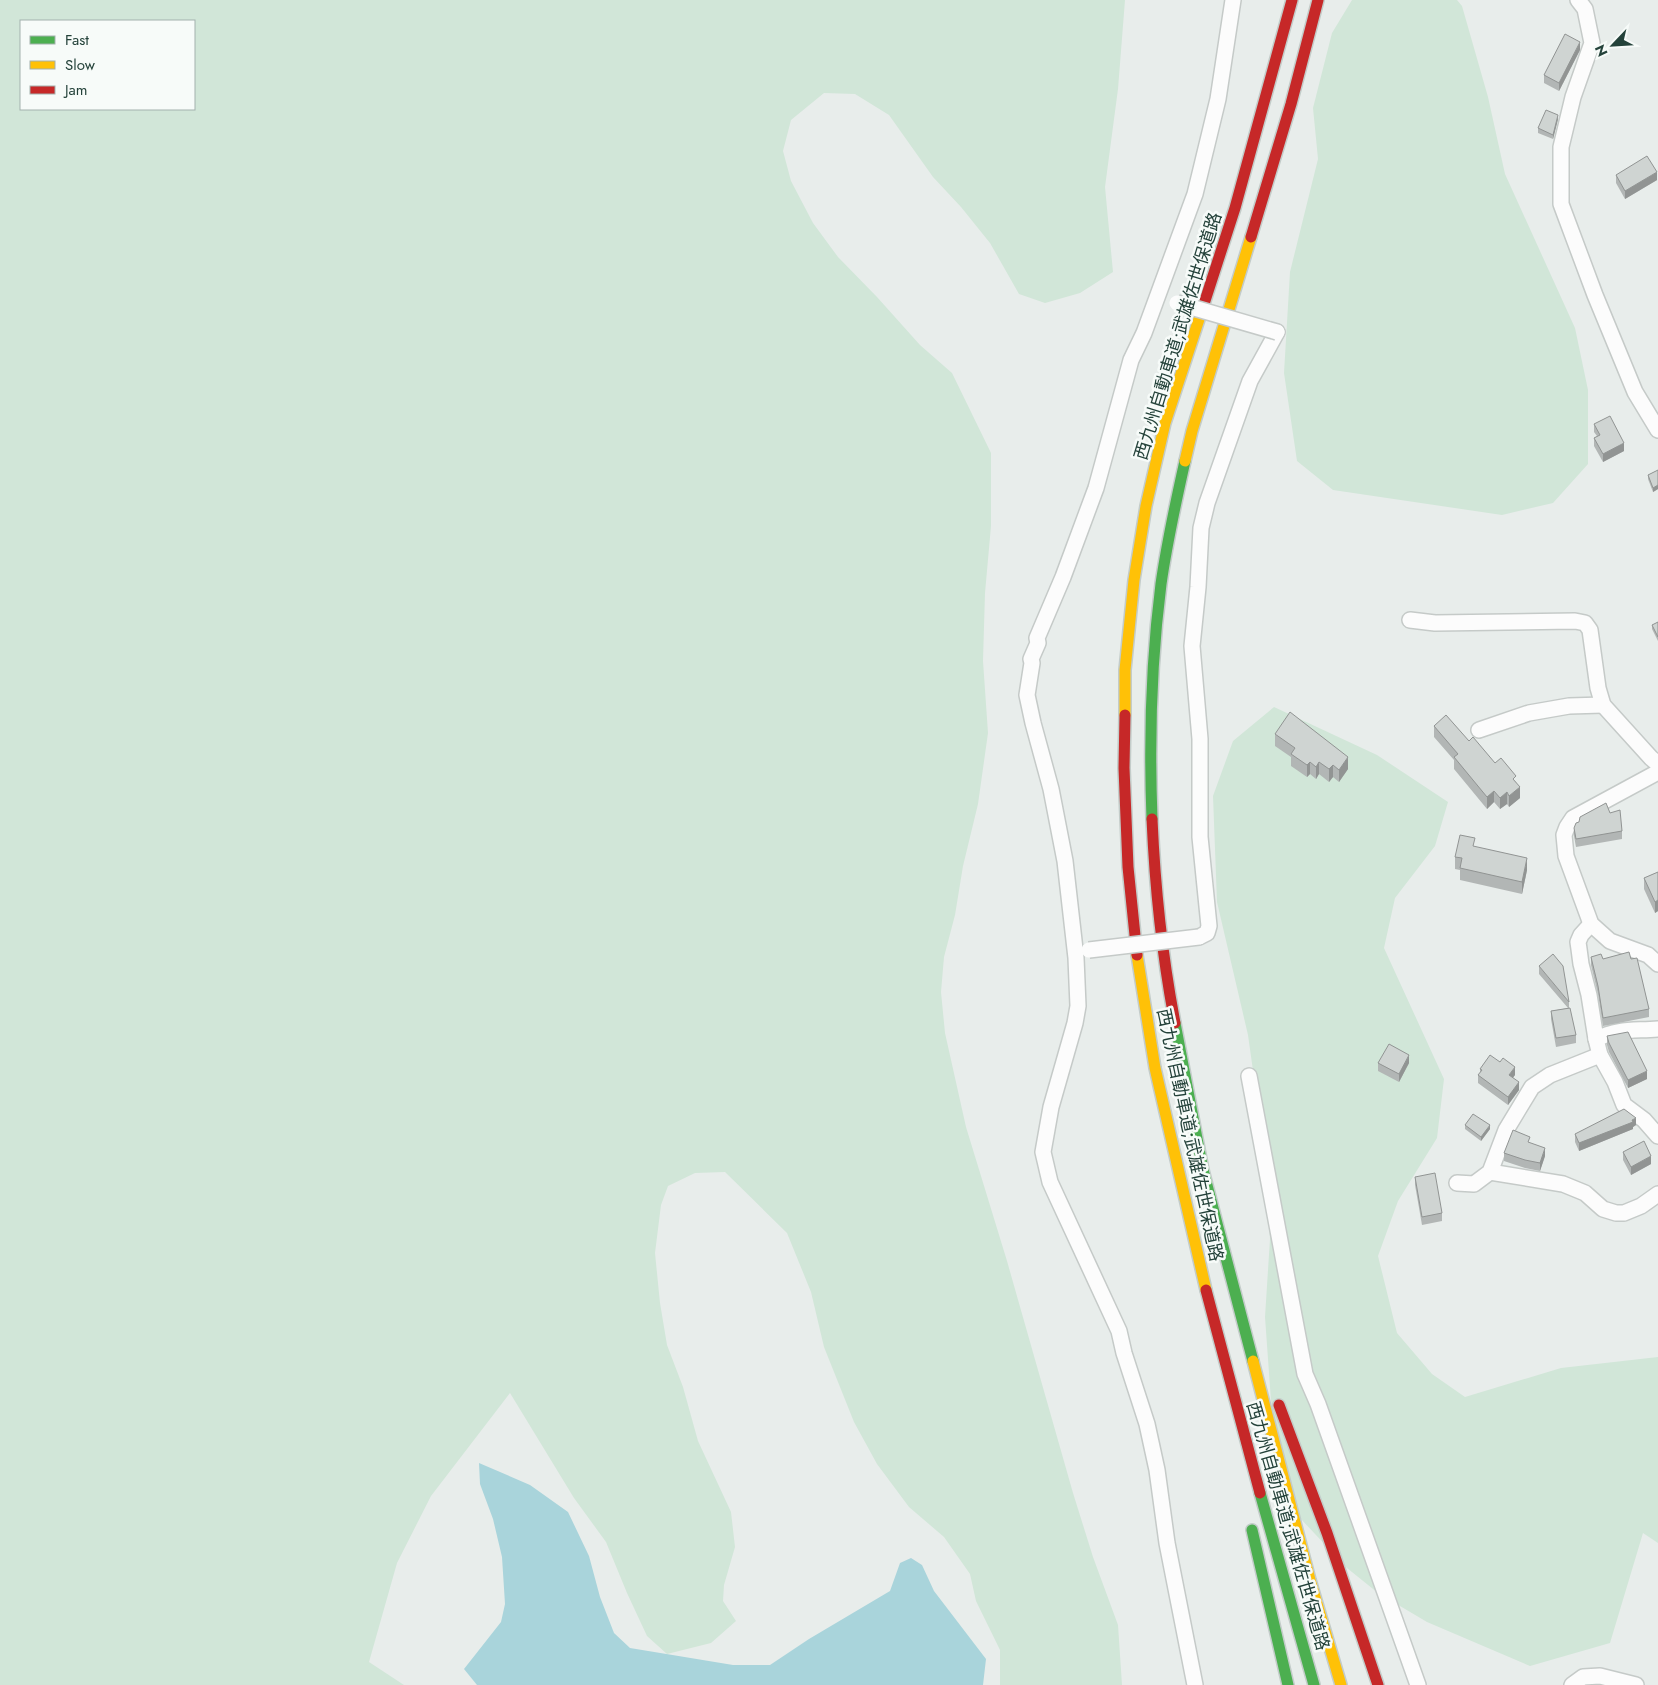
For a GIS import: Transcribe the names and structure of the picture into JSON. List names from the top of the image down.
{
  "streets": {
    "highway": ["西九州自動車道;武雄佐世保道路"]
  },
  "legend": ["Fast", "Slow", "Jam"],
  "north": "bottom left"
}
